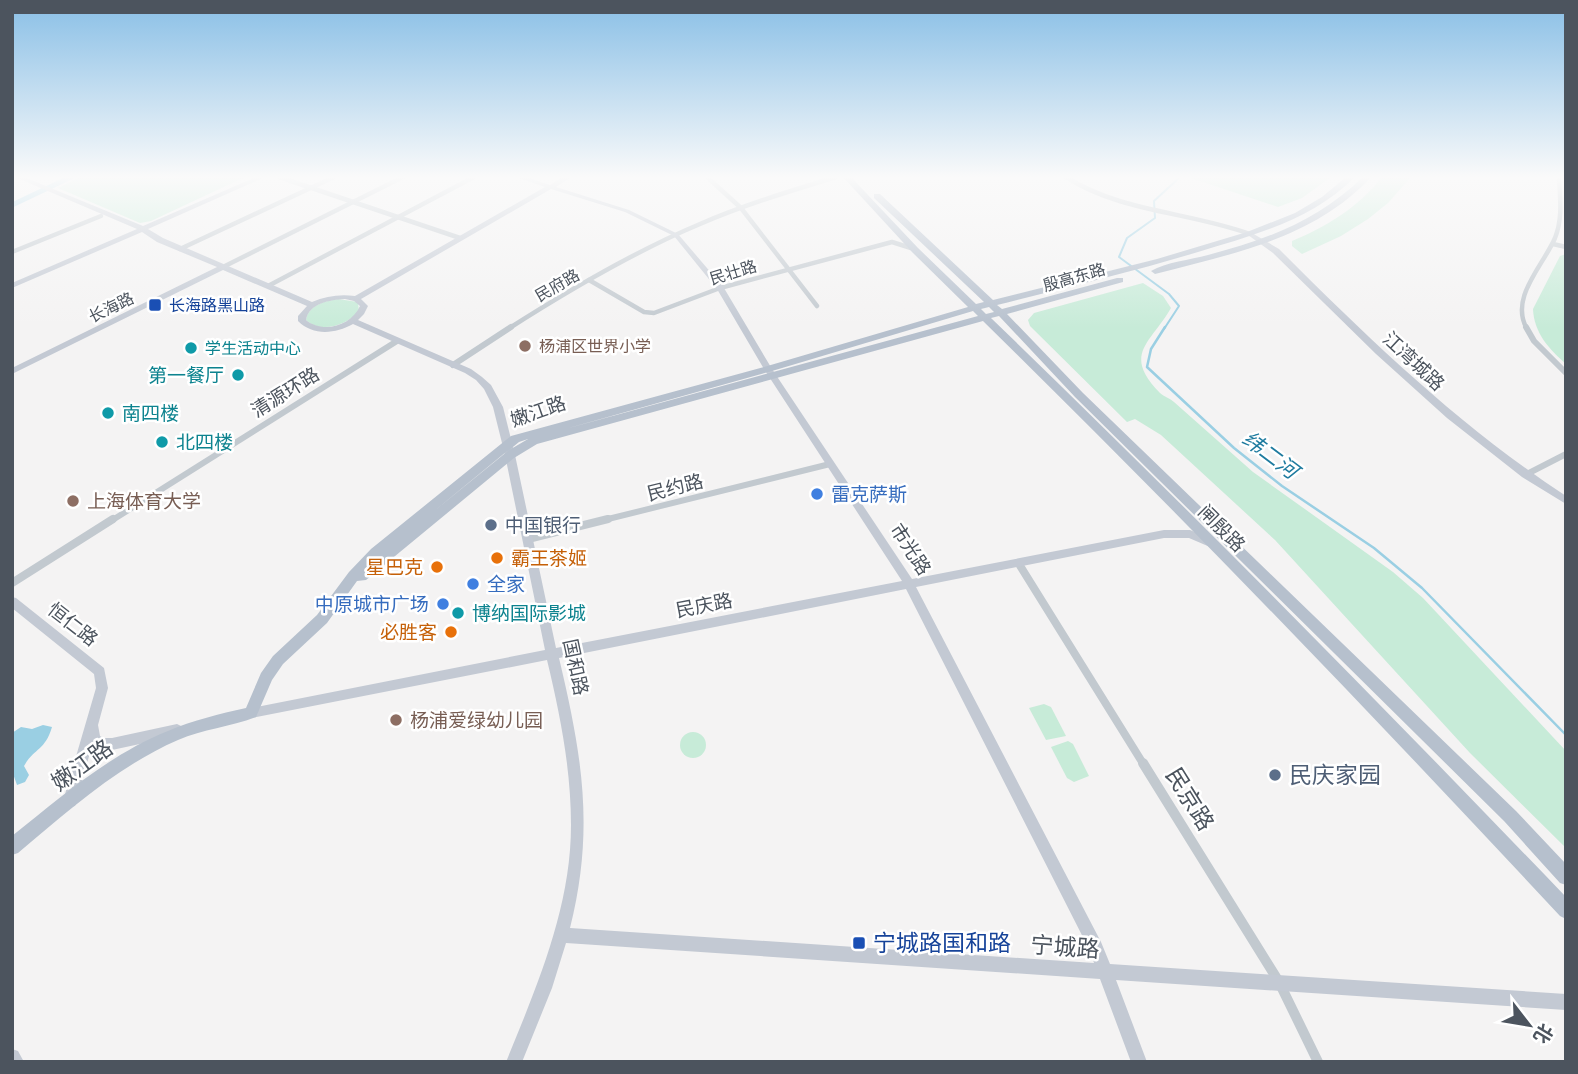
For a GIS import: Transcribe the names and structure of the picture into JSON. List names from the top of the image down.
{
  "streets": {
    "main road": ["殷高东路", "嫩江路", "闸殷路"],
    "street": [
      "民壮路",
      "民府路",
      "长海路",
      "江湾城路",
      "清源环路",
      "民约路",
      "市光路",
      "民庆路",
      "恒仁路",
      "国和路",
      "民京路",
      "宁城路"
    ]
  },
  "crossings": [
    ["民壮路", "民府路"],
    ["民壮路", "市光路"],
    ["殷高东路", "江湾城路"],
    ["殷高东路", "嫩江路"],
    ["殷高东路", "闸殷路"],
    ["殷高东路", "市光路"],
    ["民府路", "市光路"],
    ["民府路", "国和路"],
    ["清源环路", "国和路"],
    ["嫩江路", "市光路"],
    ["嫩江路", "民庆路"],
    ["嫩江路", "恒仁路"],
    ["嫩江路", "国和路"],
    ["民约路", "市光路"],
    ["民约路", "国和路"],
    ["闸殷路", "民庆路"],
    ["市光路", "民庆路"],
    ["市光路", "宁城路"],
    ["民庆路", "国和路"],
    ["民庆路", "民京路"],
    ["国和路", "宁城路"],
    ["民京路", "宁城路"]
  ],
  "water": ["纬二河"],
  "places": {
    "transit": ["长海路黑山路", "宁城路国和路"],
    "other": [
      "杨浦区世界小学",
      "学生活动中心",
      "第一餐厅",
      "南四楼",
      "北四楼",
      "雷克萨斯",
      "上海体育大学",
      "中国银行",
      "霸王茶姬",
      "星巴克",
      "全家",
      "中原城市广场",
      "博纳国际影城",
      "必胜客",
      "杨浦爱绿幼儿园",
      "民庆家园"
    ]
  },
  "north": "bottom right"
}
